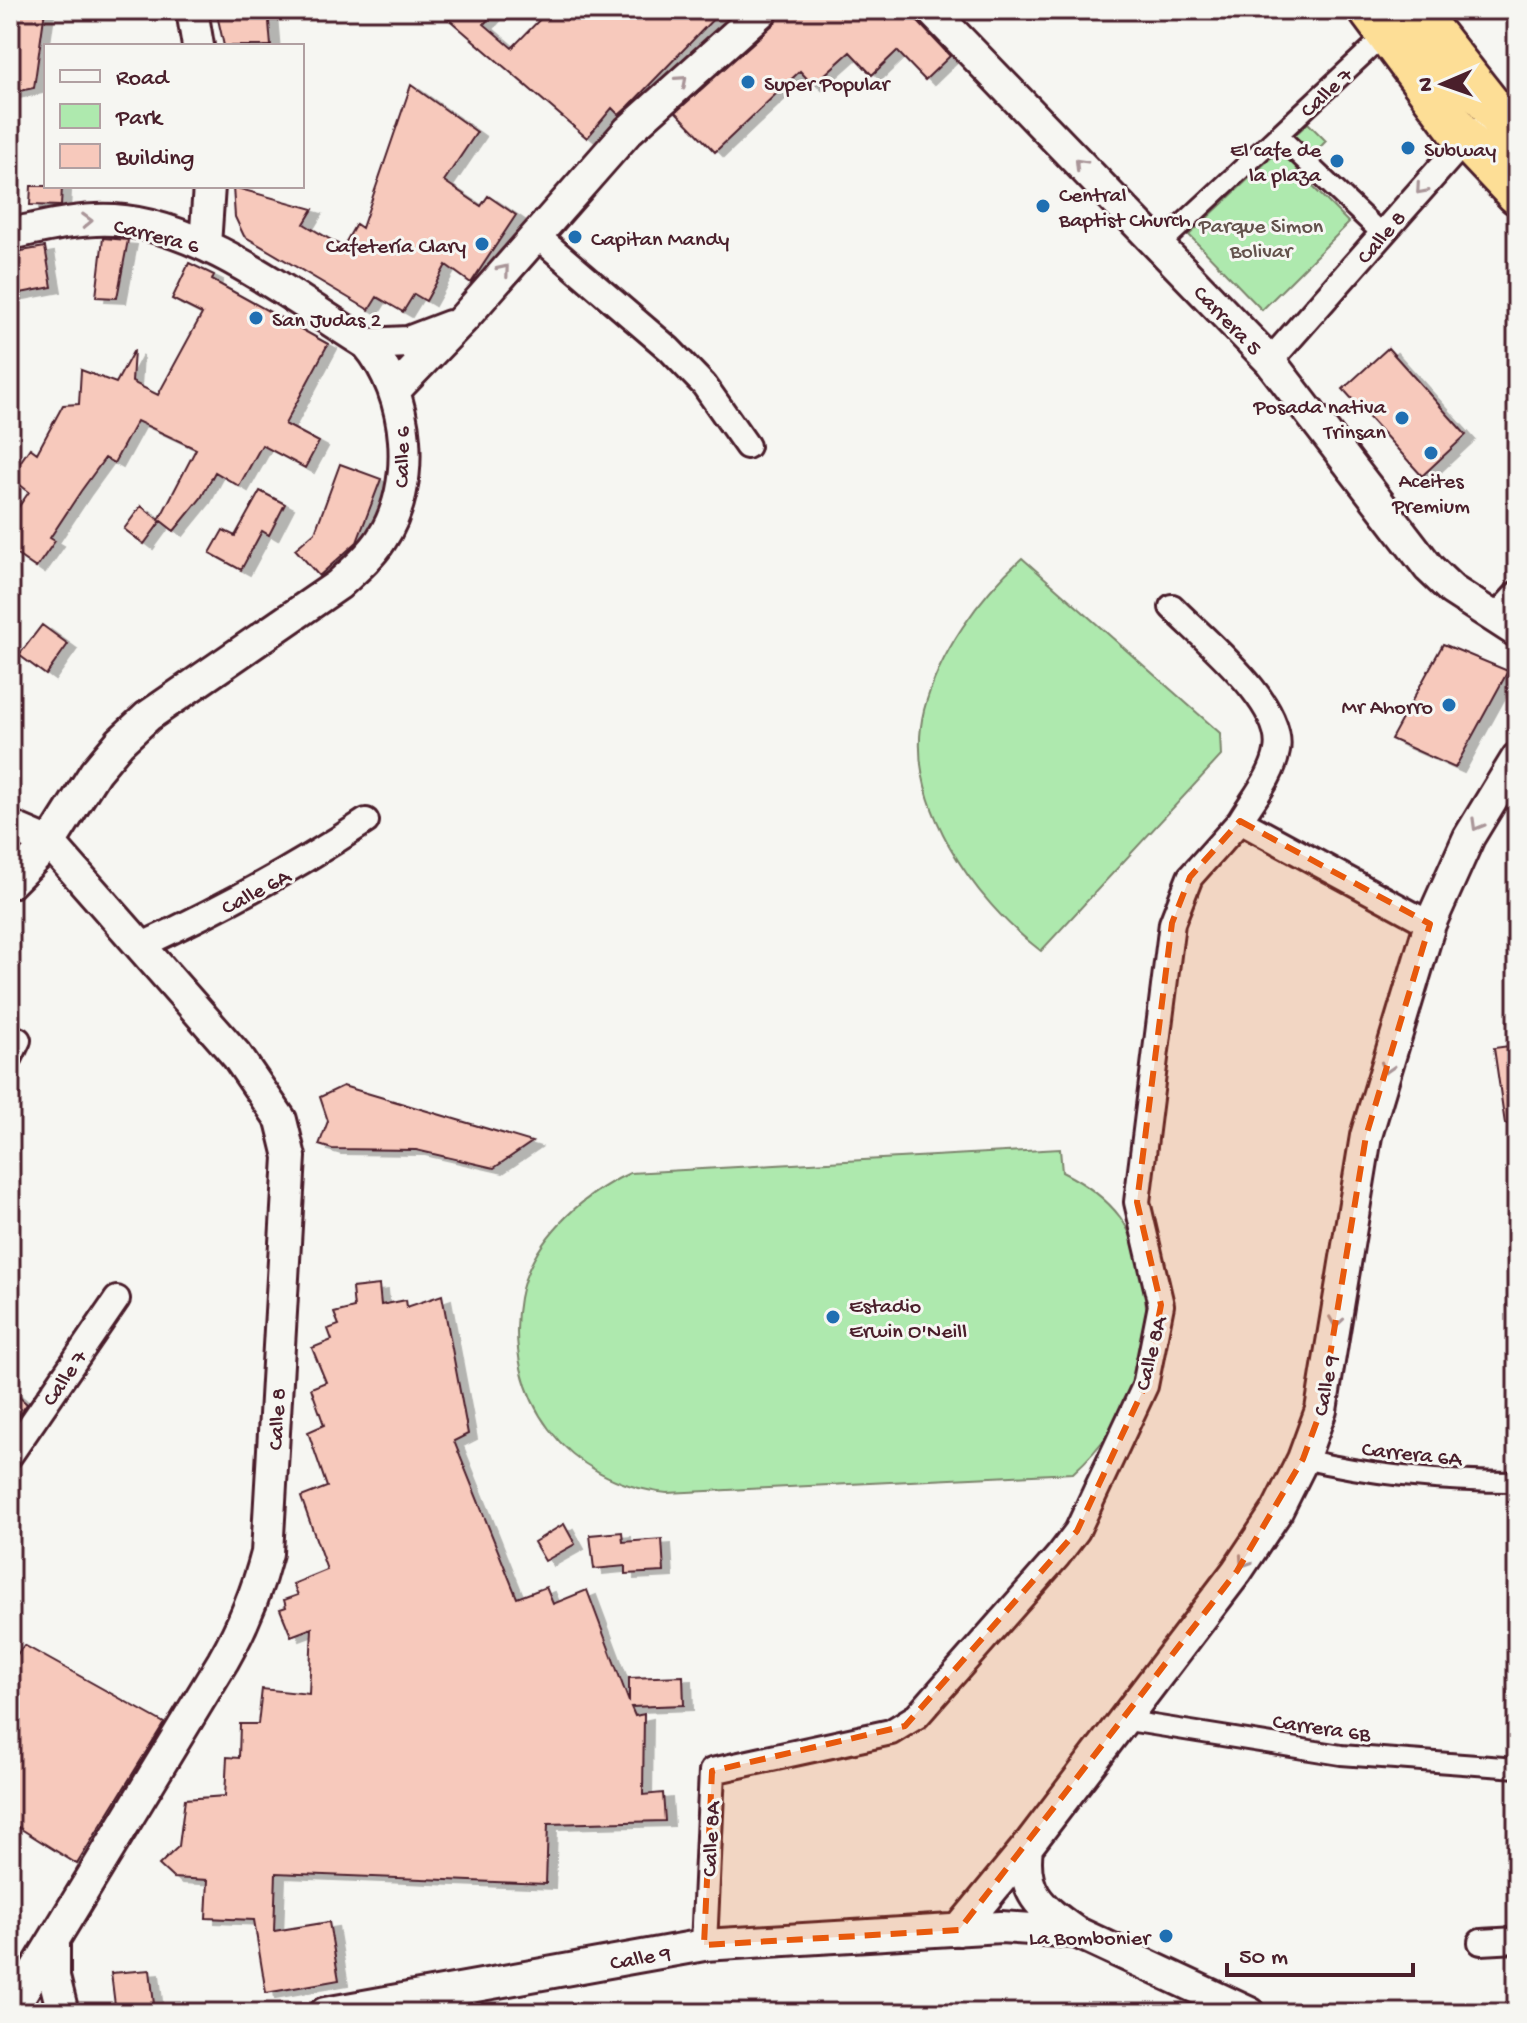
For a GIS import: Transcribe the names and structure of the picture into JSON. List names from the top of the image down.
{
  "streets": {
    "street": [
      "Calle 7",
      "Carrera 6",
      "Calle 8",
      "Carrera 5",
      "Calle 6",
      "Calle 6A",
      "Calle 8A",
      "Calle 9",
      "Carrera 6A",
      "Carrera 6B"
    ]
  },
  "crossings": [
    ["Calle 7", "Carrera 5"],
    ["Carrera 6", "Calle 6"],
    ["Calle 8", "Carrera 5"],
    ["Calle 8", "Calle 6"],
    ["Calle 8", "Calle 6A"],
    ["Calle 8A", "Calle 9"],
    ["Calle 9", "Carrera 6A"],
    ["Calle 9", "Carrera 6B"]
  ],
  "one_way": ["Carrera 6", "Carrera 5", "Calle 9"],
  "parks": ["Parque Simon Bolivar"],
  "places": [
    "Super Popular",
    "Subway",
    "El cafe de la plaza",
    "Central Baptist Church",
    "Capitan Mandy",
    "Cafetería Clary",
    "San Judas 2",
    "Posada nativa Trinsan",
    "Aceites Premium",
    "Mr Ahorro",
    "Estadio Erwin O'Neill",
    "La Bombonier"
  ],
  "legend": ["Road", "Park", "Building"],
  "scale_bar": "50 m",
  "north": "left"
}
